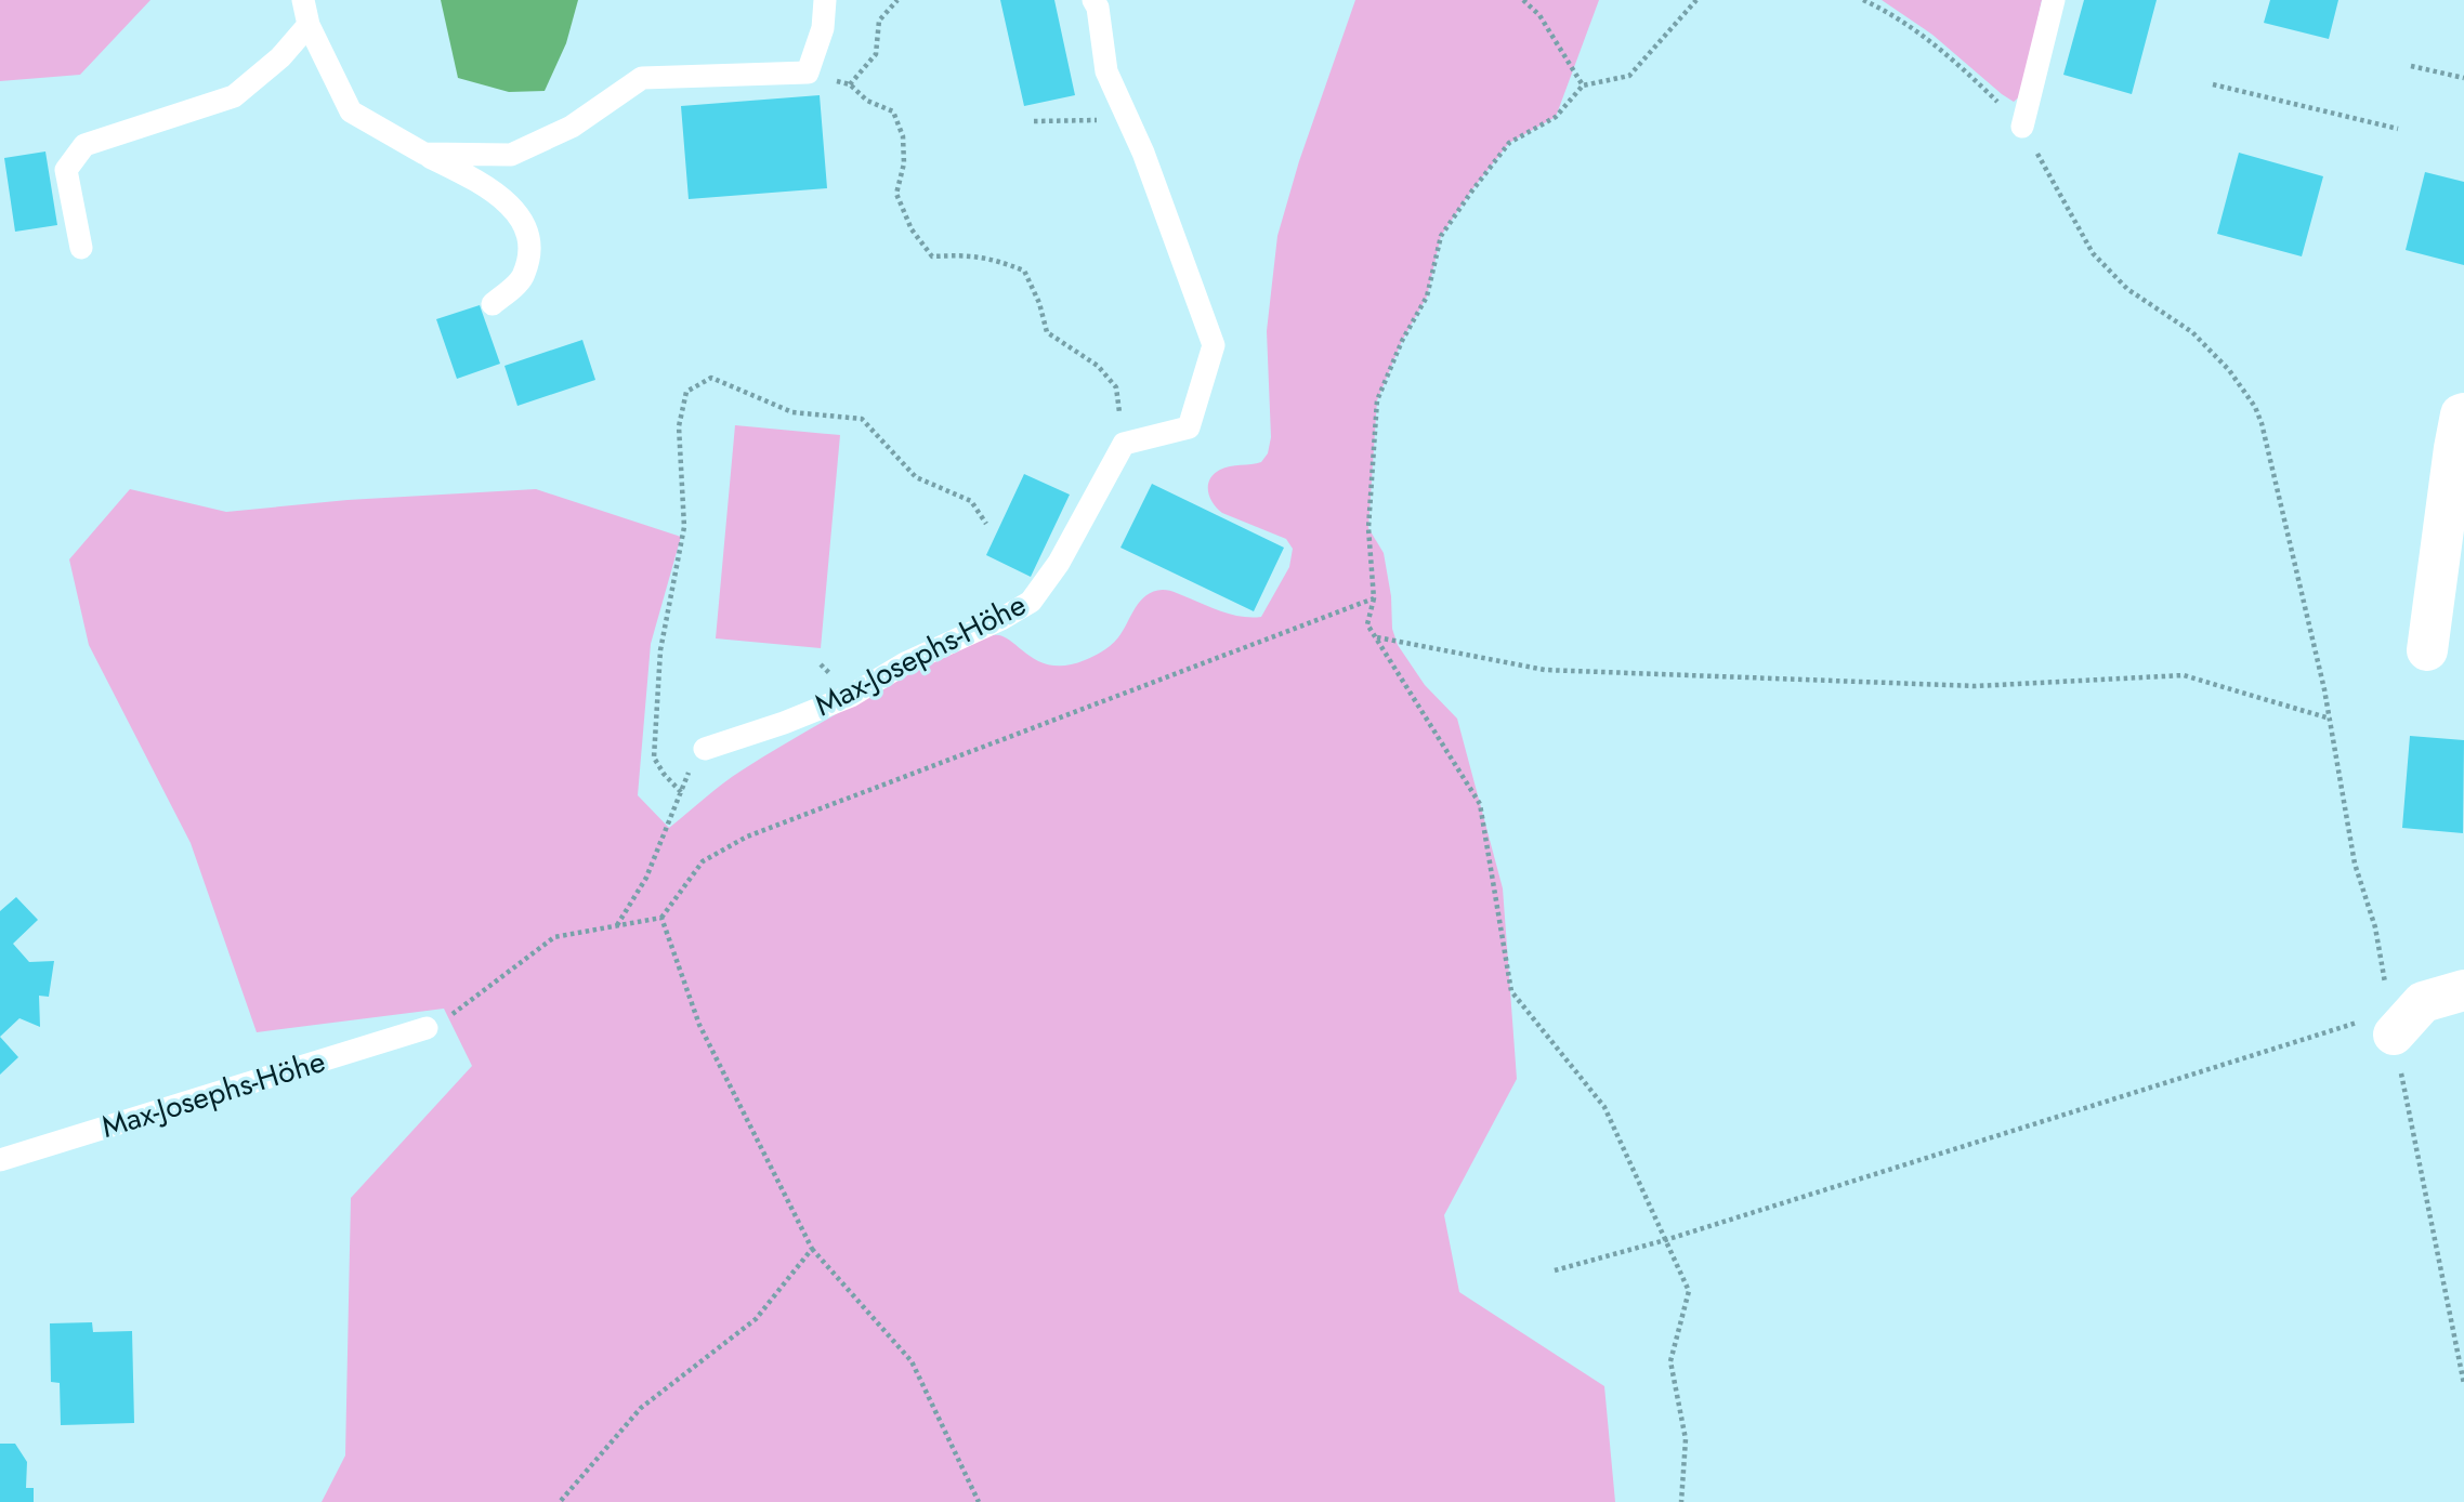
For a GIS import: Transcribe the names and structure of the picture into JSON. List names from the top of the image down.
{
  "streets": {
    "lane": ["Max-Josephs-Höhe"]
  }
}
